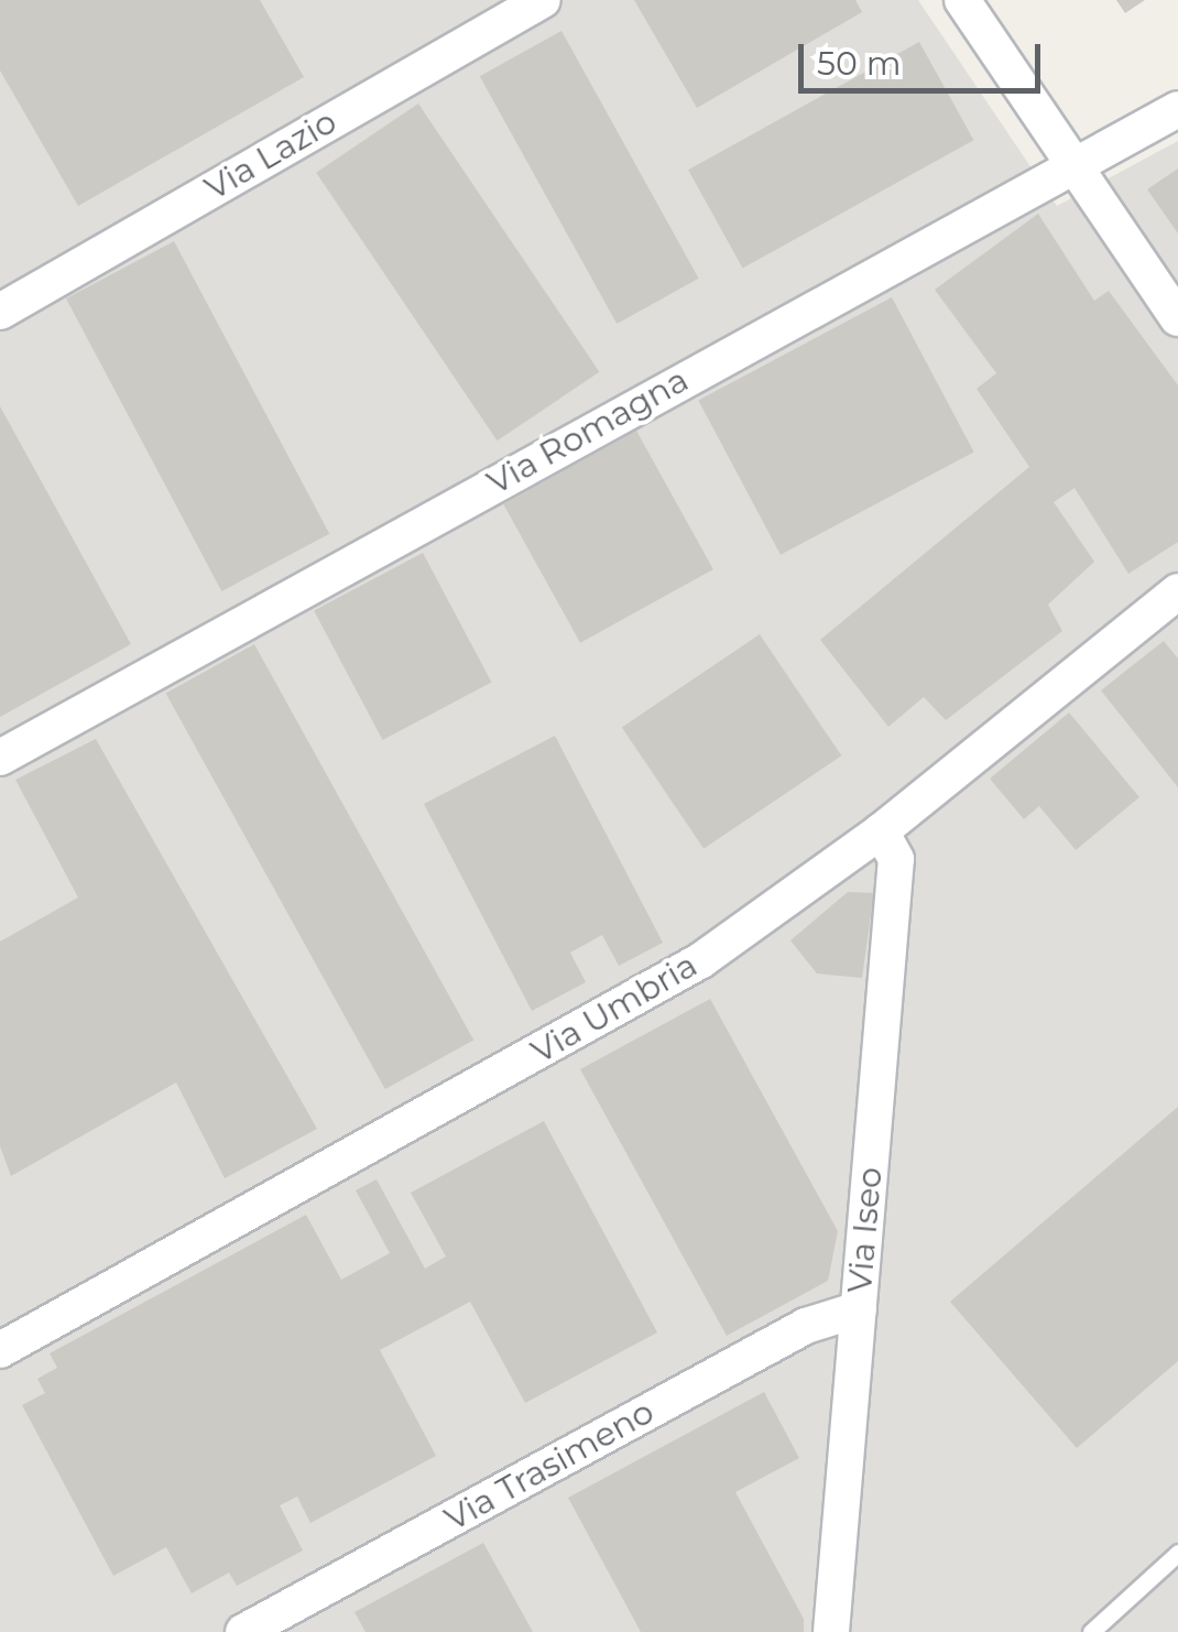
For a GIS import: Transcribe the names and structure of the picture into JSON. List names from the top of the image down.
{
  "streets": {
    "street": [
      "Via Lazio",
      "Via Romagna",
      "Via Umbria",
      "Via Iseo",
      "Via Trasimeno"
    ]
  },
  "crossings": [
    ["Via Umbria", "Via Iseo"],
    ["Via Iseo", "Via Trasimeno"]
  ],
  "scale_bar": "50 m"
}
